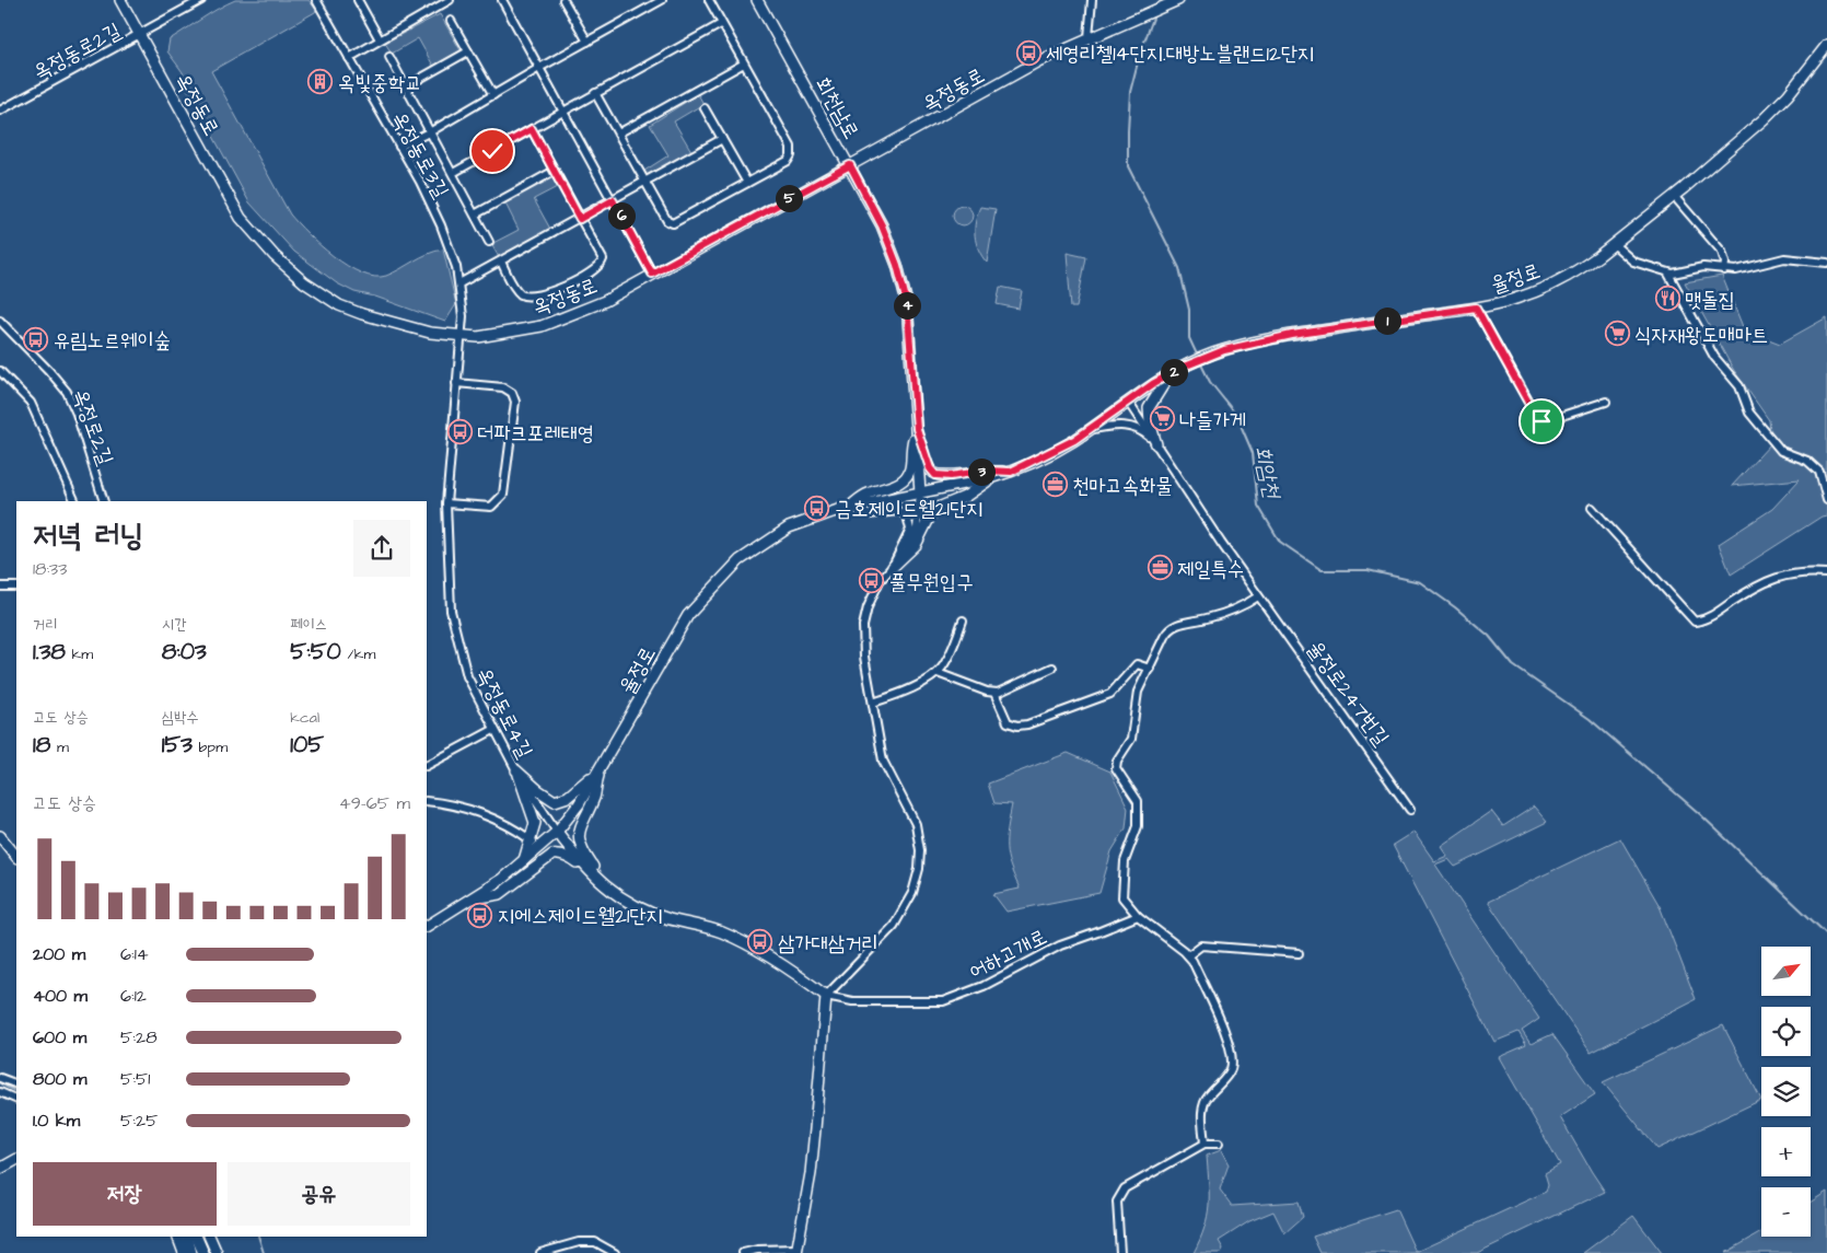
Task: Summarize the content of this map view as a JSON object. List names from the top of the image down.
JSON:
{
  "streets": {
    "main road": [
      "옥정동로",
      "회천남로",
      "율정로",
      "어하고개로"
    ],
    "street": [
      "옥정동로2길",
      "옥정동로3길",
      "옥정로2길",
      "율정로247번길",
      "옥정동로4길"
    ]
  },
  "crossings": [
    ["옥정동로2길", "옥정동로"],
    ["옥정동로", "회천남로"],
    ["옥정동로", "옥정동로3길"],
    ["옥정동로", "옥정동로4길"],
    ["회천남로", "율정로"],
    ["옥정동로3길", "옥정동로4길"],
    ["율정로", "율정로247번길"],
    ["율정로", "옥정동로4길"],
    ["율정로", "어하고개로"],
    ["옥정동로4길", "어하고개로"]
  ],
  "water": ["회암천"],
  "places": {
    "bus stop": [
      "세영리첼14단지.대방노블랜드12단지",
      "유림노르웨이숲",
      "더파크포레태영",
      "금호제이드웰21단지",
      "풀무원입구",
      "지에스제이드웰21단지",
      "삼가대삼거리"
    ],
    "building": ["옥빛중학교"],
    "restaurant": ["맷돌집"],
    "supermarket": ["식자재왕도매마트", "나들가게"],
    "office": ["천마고속화물", "제일특수"]
  },
  "north": "top right",
  "page": {
    "pins": [
      "5",
      "6",
      "4",
      "1",
      "2",
      "3"
    ],
    "heading": ["저녁 러닝", "18:33"],
    "stats": [
      ["거리", "1.38 km"],
      ["시간", "8:03"],
      ["페이스", "5:50 /km"],
      ["고도 상승", "18 m"],
      ["심박수", "153 bpm"],
      ["kcal", "105"]
    ],
    "chart": ["고도 상승", "49–65 m"],
    "list": [
      {
        "name": "200 m",
        "note": "6:14"
      },
      {
        "name": "400 m",
        "note": "6:12"
      },
      {
        "name": "600 m",
        "note": "5:28"
      },
      {
        "name": "800 m",
        "note": "5:51"
      },
      {
        "name": "1.0 km",
        "note": "5:25"
      }
    ],
    "map_buttons": ["+", "−"],
    "buttons": ["저장", "공유"]
  }
}
